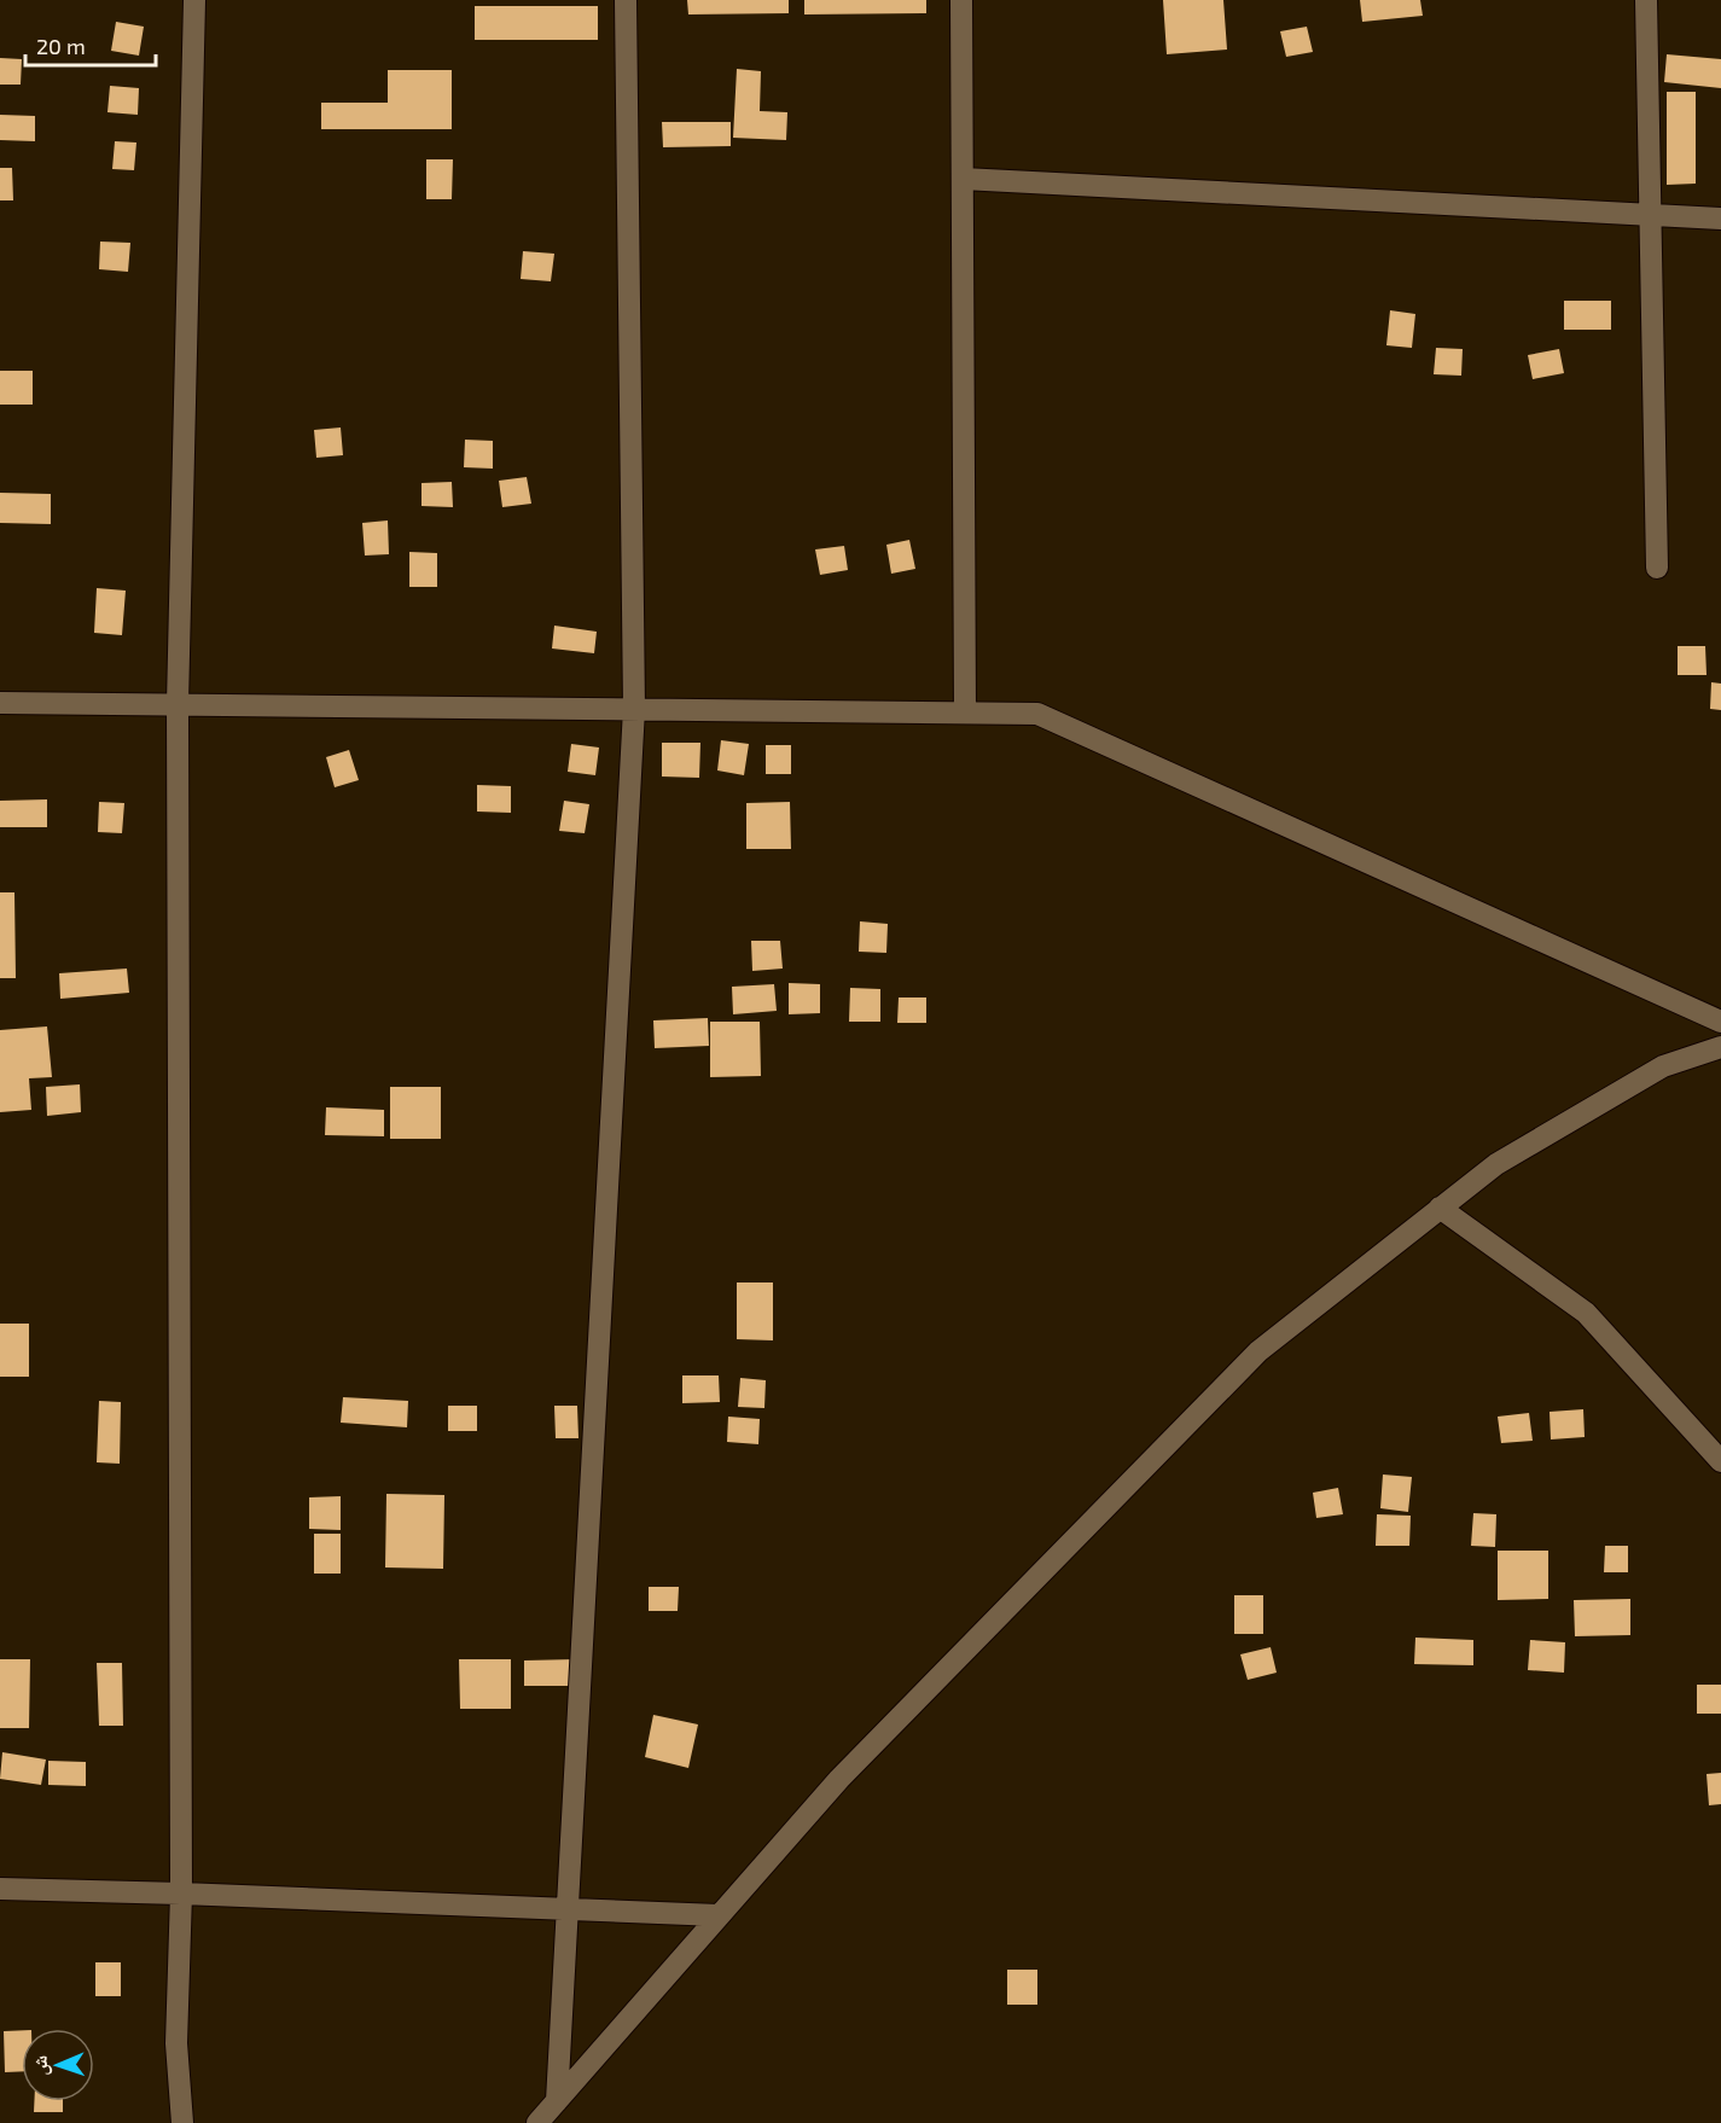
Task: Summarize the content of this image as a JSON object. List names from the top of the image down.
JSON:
{
  "scale_bar": "20 m",
  "north": "left"
}
